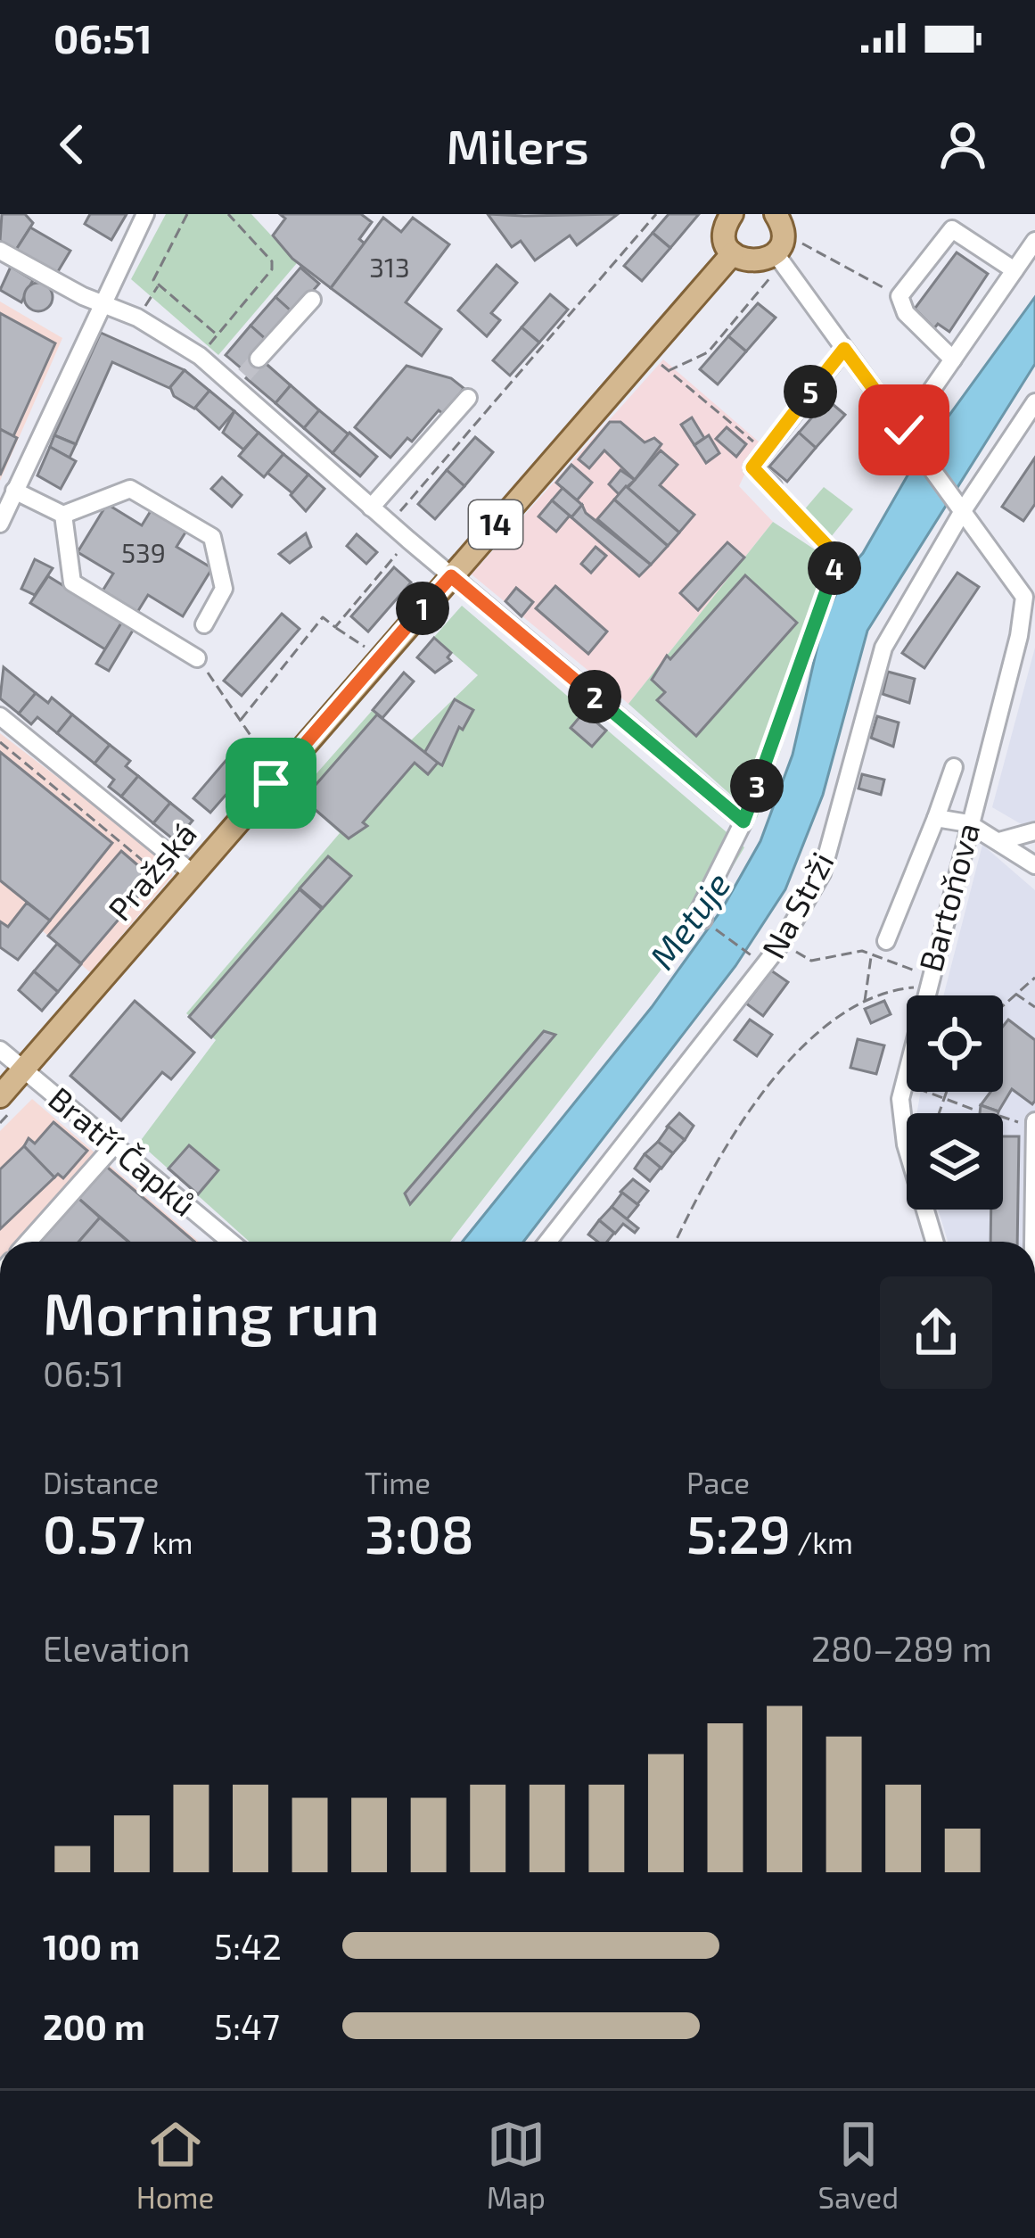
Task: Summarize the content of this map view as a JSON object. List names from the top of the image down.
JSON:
{
  "streets": {
    "main road": ["14", "Pražská"],
    "street": ["Bartoňova", "Na Strži", "Bratří Čapků"]
  },
  "crossings": [
    ["Pražská", "Bratří Čapků"]
  ],
  "water": ["Metuje"],
  "house_numbers": ["313", "539"],
  "page": {
    "status": "06:51",
    "header": "Milers",
    "pins": [
      "5",
      "4",
      "1",
      "2",
      "3"
    ],
    "heading": ["Morning run", "06:51"],
    "stats": [
      ["Distance", "0.57 km"],
      ["Time", "3:08"],
      ["Pace", "5:29 /km"]
    ],
    "chart": ["Elevation", "280–289 m"],
    "list": [
      {
        "name": "100 m",
        "note": "5:42"
      },
      {
        "name": "200 m",
        "note": "5:47"
      }
    ],
    "tabs": ["Home", "Map", "Saved"]
  }
}
